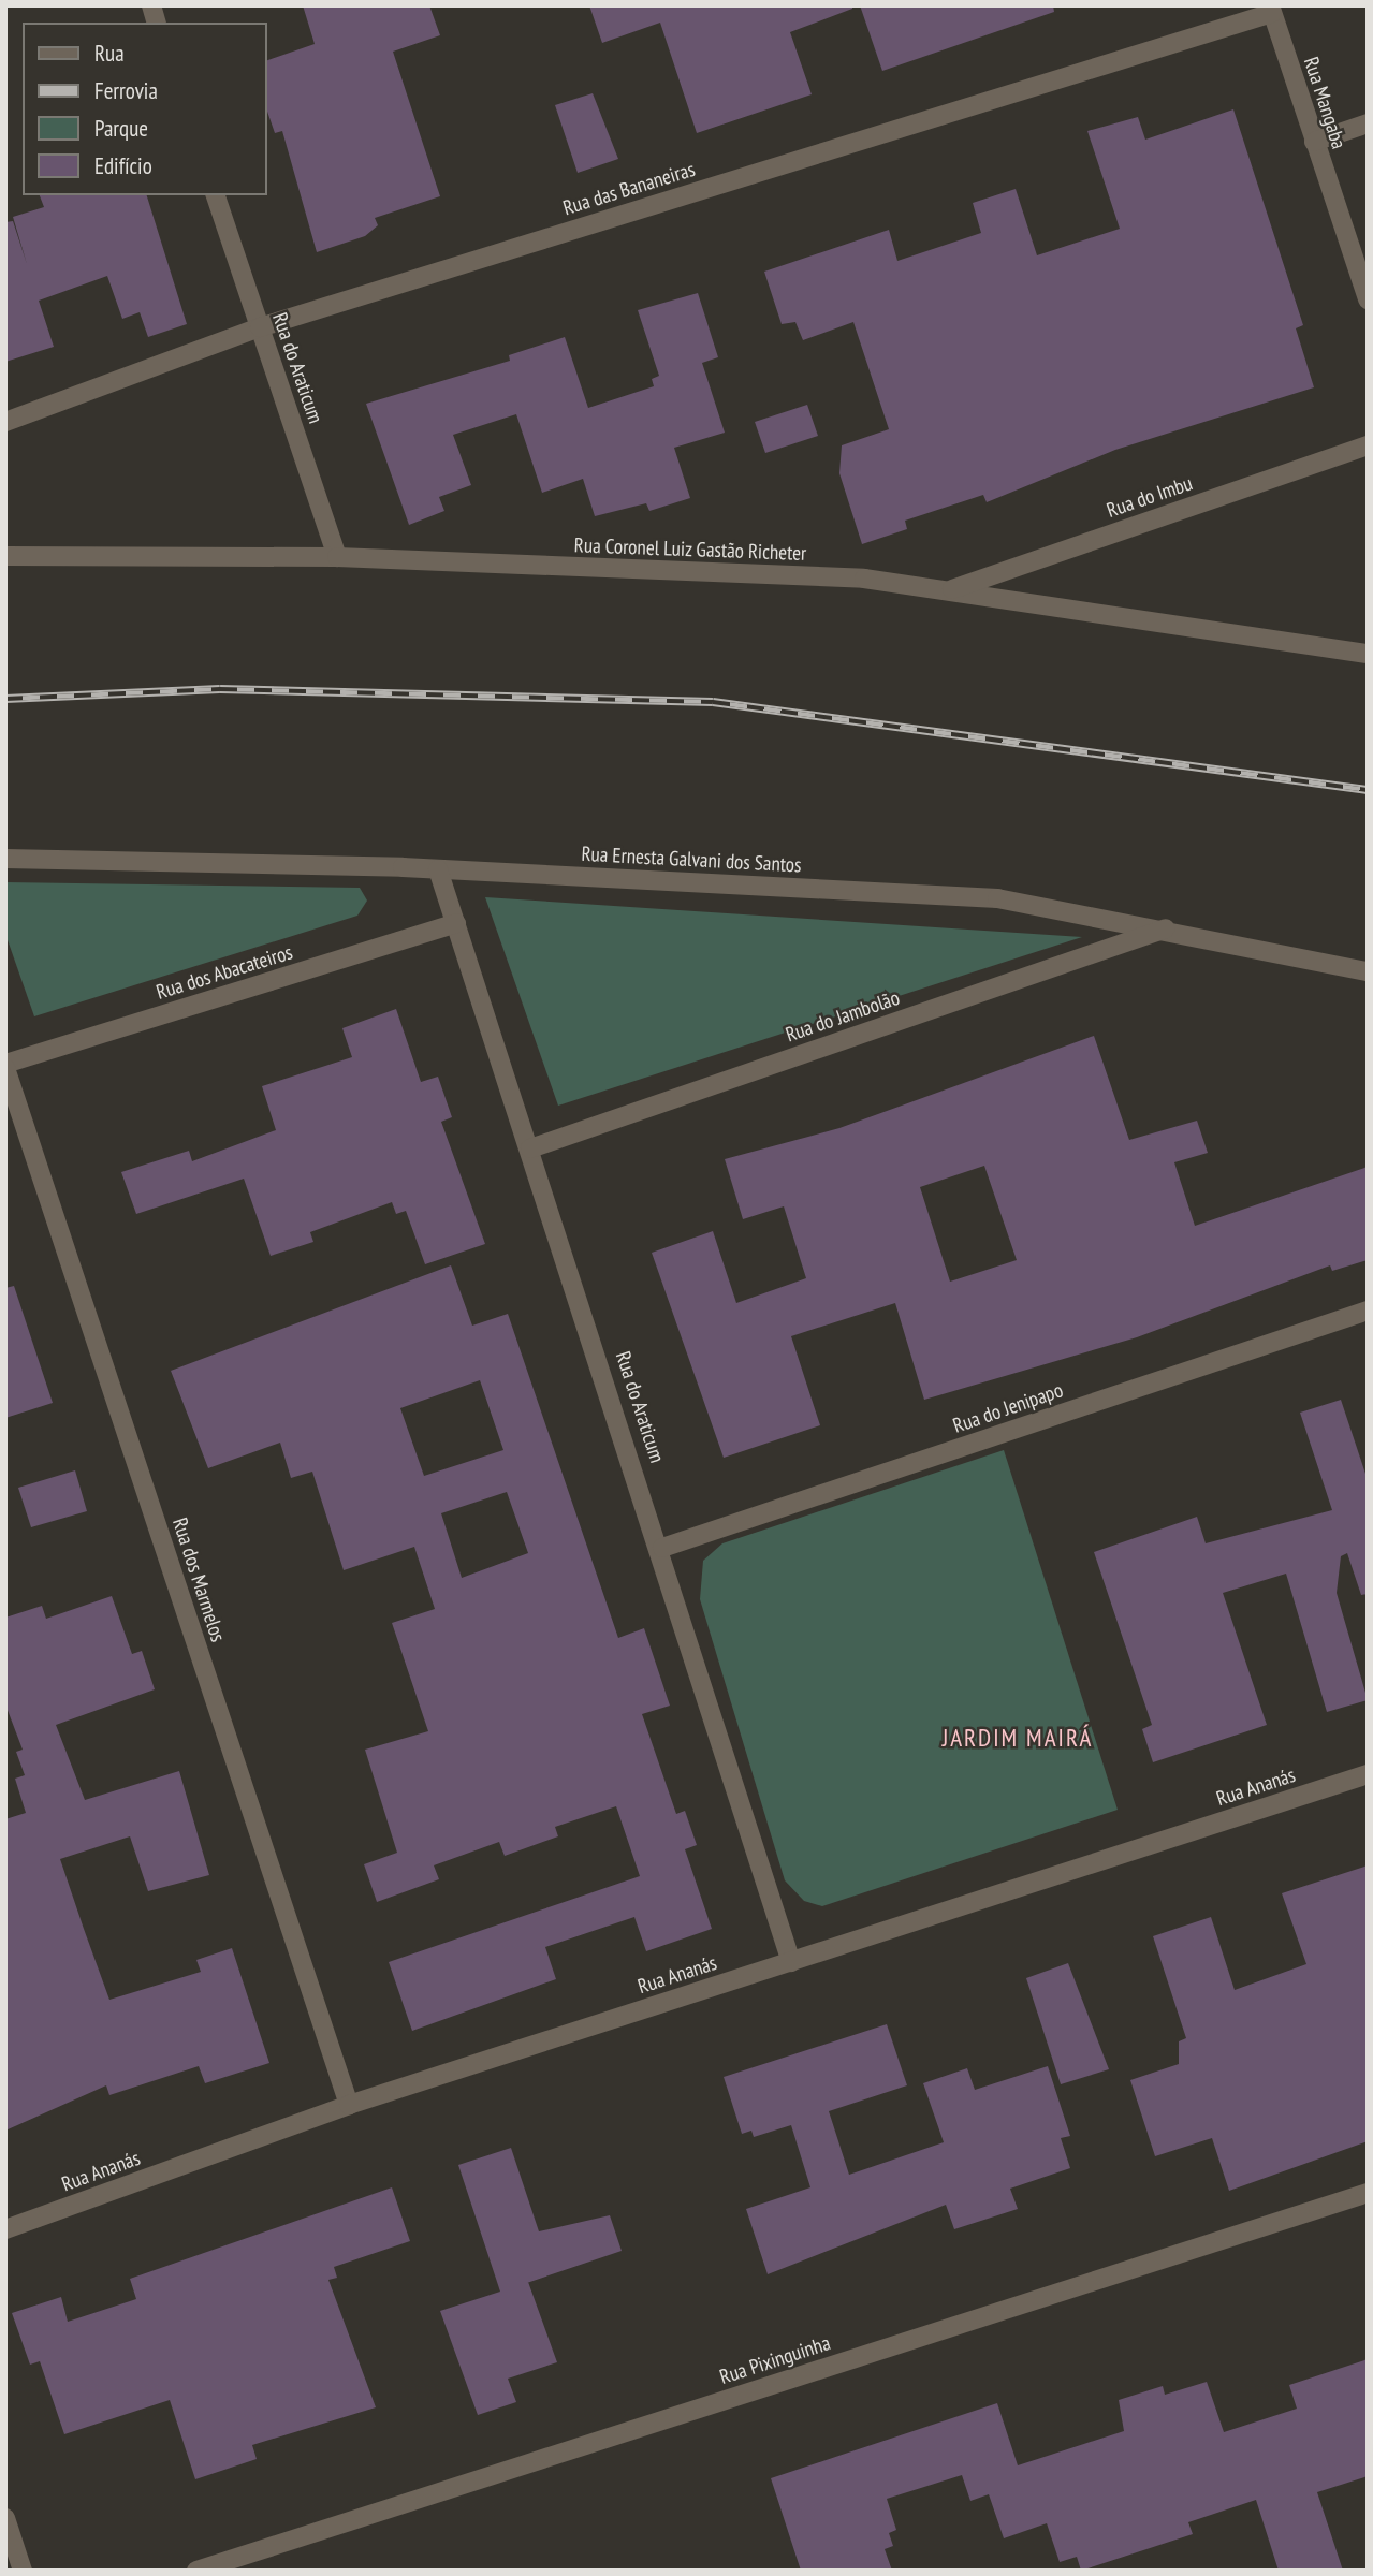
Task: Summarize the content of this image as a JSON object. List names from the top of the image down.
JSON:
{
  "streets": {
    "street": [
      "Rua Mangaba",
      "Rua das Bananeiras",
      "Rua do Araticum",
      "Rua do Imbu",
      "Rua Coronel Luiz Gastão Richeter",
      "Rua Ernesta Galvani dos Santos",
      "Rua dos Abacateiros",
      "Rua do Jambolão",
      "Rua do Jenipapo",
      "Rua dos Marmelos",
      "Rua Ananás",
      "Rua Pixinguinha"
    ]
  },
  "crossings": [
    ["Rua Mangaba", "Rua das Bananeiras"],
    ["Rua das Bananeiras", "Rua do Araticum"],
    ["Rua do Araticum", "Rua Coronel Luiz Gastão Richeter"],
    ["Rua do Araticum", "Rua Ernesta Galvani dos Santos"],
    ["Rua do Araticum", "Rua dos Abacateiros"],
    ["Rua do Araticum", "Rua do Jambolão"],
    ["Rua do Araticum", "Rua do Jenipapo"],
    ["Rua do Araticum", "Rua Ananás"],
    ["Rua do Imbu", "Rua Coronel Luiz Gastão Richeter"],
    ["Rua Ernesta Galvani dos Santos", "Rua do Jambolão"],
    ["Rua dos Abacateiros", "Rua dos Marmelos"],
    ["Rua dos Marmelos", "Rua Ananás"]
  ],
  "districts": ["JARDIM MAIRÁ"],
  "legend": [
    "Rua",
    "Ferrovia",
    "Parque",
    "Edifício"
  ]
}
